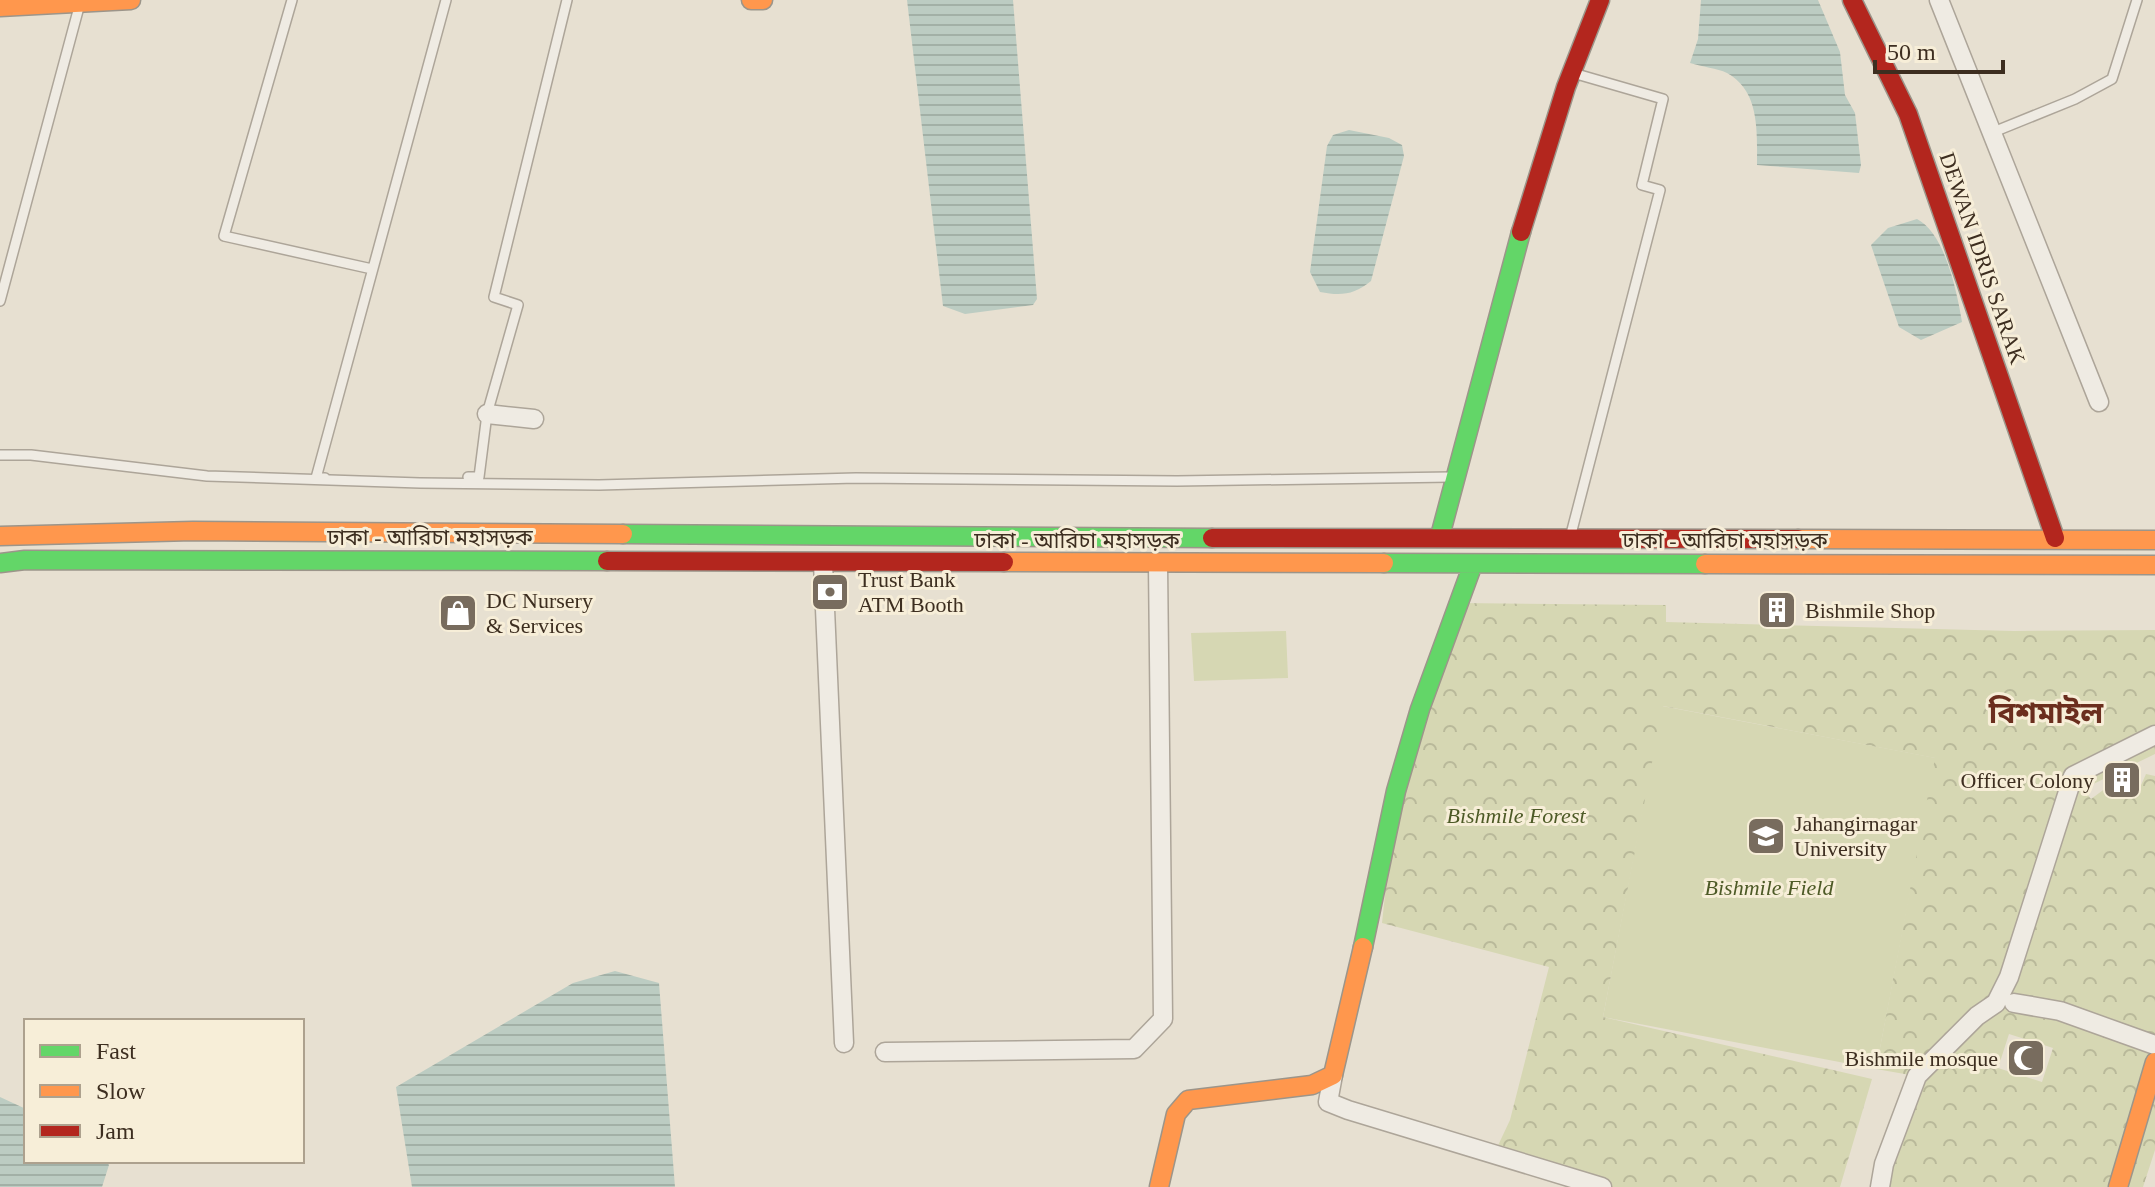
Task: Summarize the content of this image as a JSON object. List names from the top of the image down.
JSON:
{
  "streets": {
    "main road": ["DEWAN IDRIS SARAK", "ঢাকা - আরিচা মহাসড়ক"]
  },
  "crossings": [
    ["DEWAN IDRIS SARAK", "ঢাকা - আরিচা মহাসড়ক"]
  ],
  "districts": ["বিশমাইল"],
  "parks": ["Bishmile Forest", "Bishmile Field"],
  "places": {
    "bank": ["Trust Bank ATM Booth"],
    "building": ["Bishmile Shop", "Officer Colony"],
    "shop": ["DC Nursery & Services"],
    "school or university": ["Jahangirnagar University"],
    "mosque": ["Bishmile mosque"]
  },
  "legend": ["Fast", "Slow", "Jam"],
  "scale_bar": "50 m"
}
